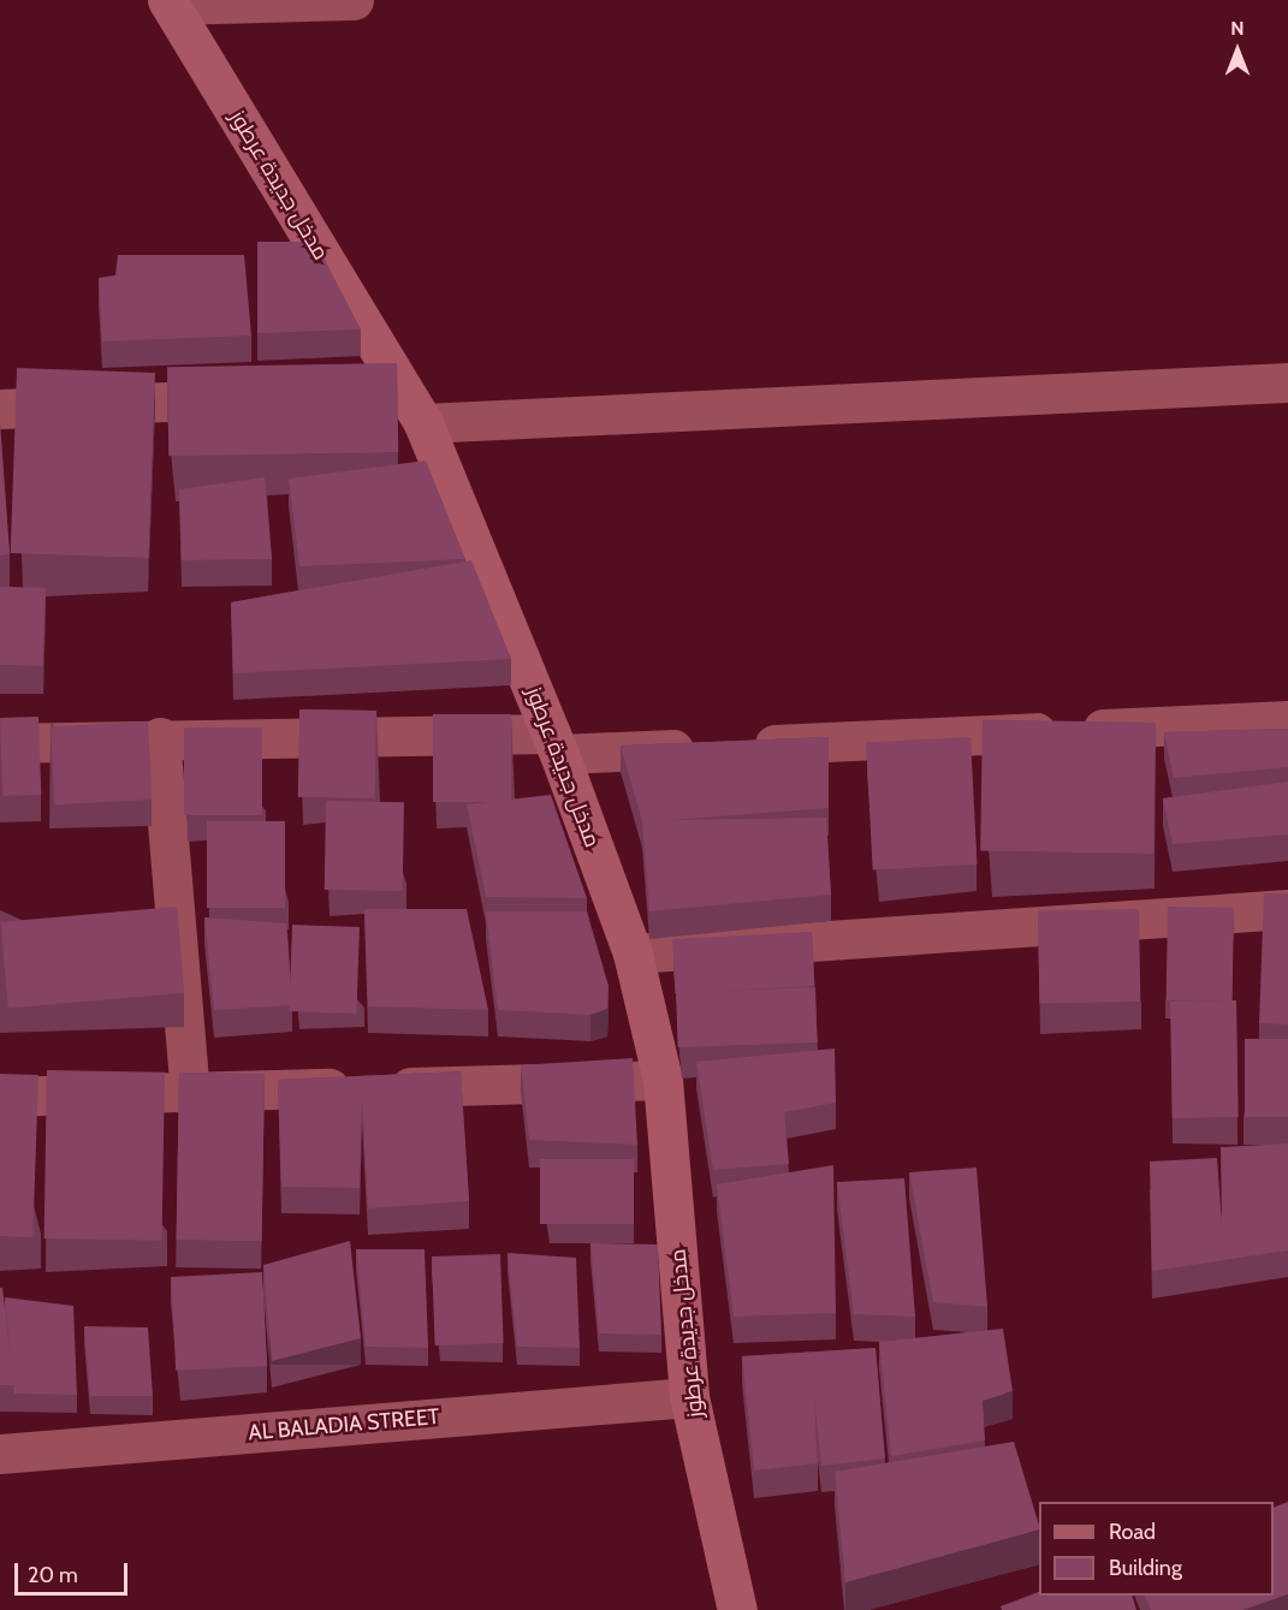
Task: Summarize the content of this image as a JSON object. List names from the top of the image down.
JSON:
{
  "streets": {
    "street": ["مدخل جديدة عرطوز", "AL BALADIA STREET"]
  },
  "crossings": [
    ["مدخل جديدة عرطوز", "AL BALADIA STREET"]
  ],
  "legend": ["Road", "Building"],
  "scale_bar": "20 m",
  "north": "top"
}
